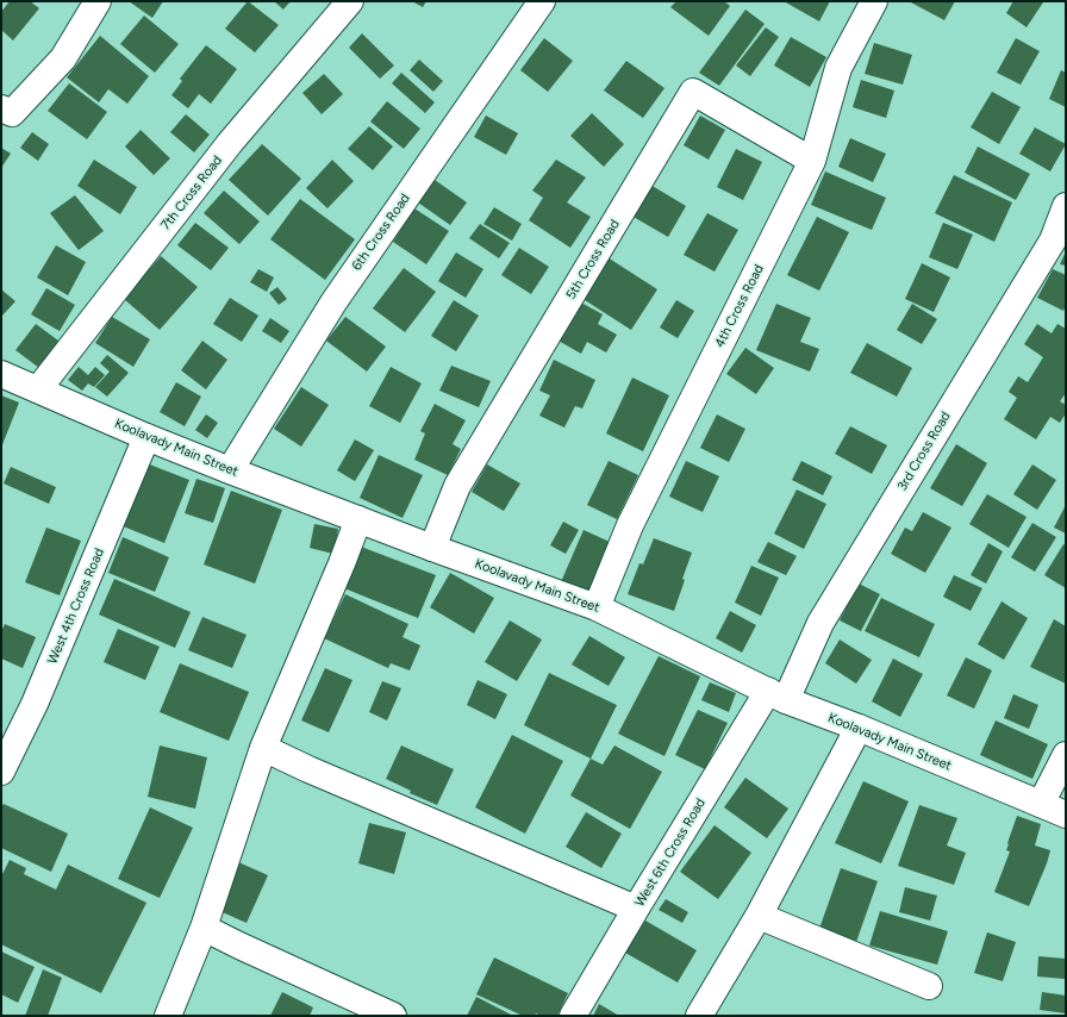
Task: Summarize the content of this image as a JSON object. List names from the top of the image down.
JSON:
{
  "streets": {
    "street": [
      "7th Cross Road",
      "6th Cross Road",
      "5th Cross Road",
      "4th Cross Road",
      "Koolavady Main Street",
      "3rd Cross Road",
      "West 4th Cross Road",
      "West 6th Cross Road"
    ]
  },
  "crossings": [
    ["7th Cross Road", "Koolavady Main Street"],
    ["6th Cross Road", "Koolavady Main Street"],
    ["5th Cross Road", "4th Cross Road"],
    ["5th Cross Road", "Koolavady Main Street"],
    ["4th Cross Road", "Koolavady Main Street"],
    ["Koolavady Main Street", "3rd Cross Road"],
    ["Koolavady Main Street", "West 4th Cross Road"],
    ["Koolavady Main Street", "West 6th Cross Road"],
    ["3rd Cross Road", "West 6th Cross Road"]
  ]
}
